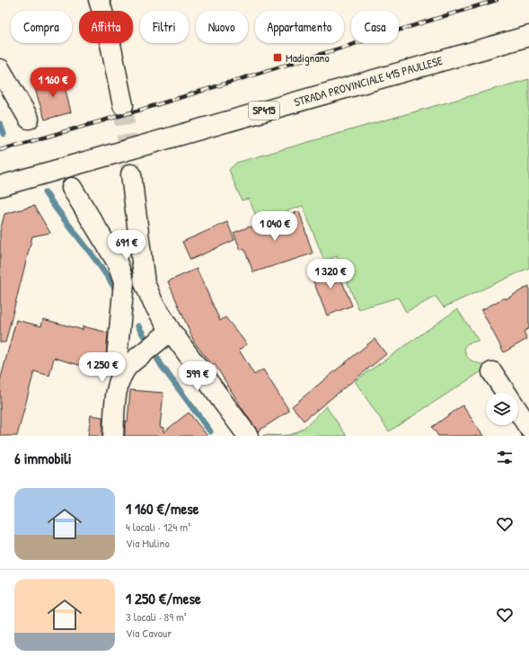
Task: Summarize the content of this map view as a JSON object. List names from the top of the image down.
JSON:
{
  "streets": {
    "street": ["STRADA PROVINCIALE 415 PAULLESE", "SP415"]
  },
  "places": {
    "transit": ["Madignano"]
  },
  "page": {
    "chip": [
      "Compra",
      "Affitta",
      "Filtri",
      "Nuovo",
      "Appartamento",
      "Casa"
    ],
    "price": [
      "1 160 €",
      "1 040 €",
      "691 €",
      "1 320 €",
      "1 250 €",
      "599 €"
    ],
    "heading": "6 immobili",
    "list": [
      {
        "name": "1 160 €/mese",
        "note": "4 locali · 124 m² · Via Mulino"
      },
      {
        "name": "1 250 €/mese",
        "note": "3 locali · 89 m² · Via Cavour"
      }
    ]
  }
}
